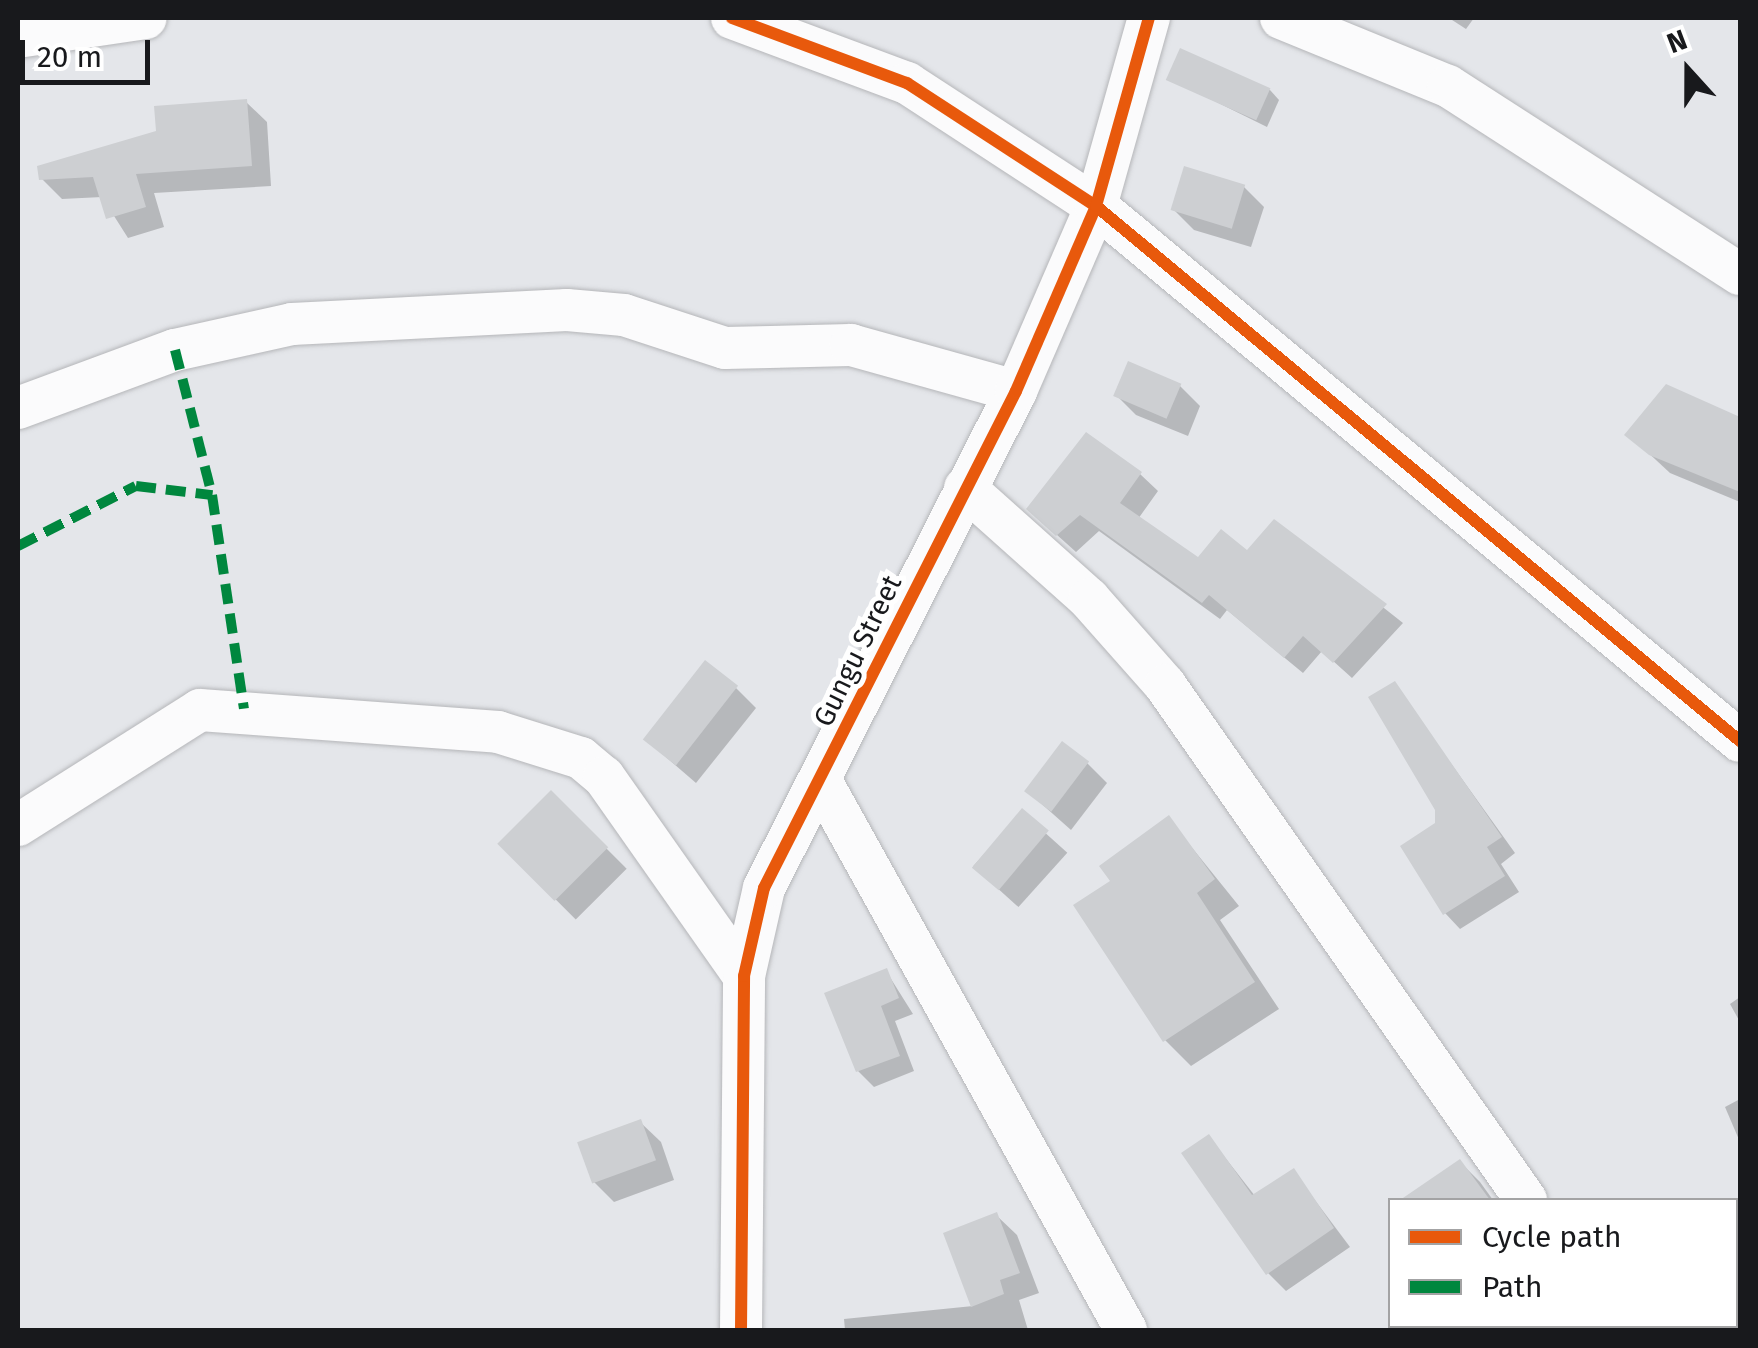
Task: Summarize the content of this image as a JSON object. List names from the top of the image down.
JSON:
{
  "streets": {
    "street": ["Gungu Street"]
  },
  "legend": ["Cycle path", "Path"],
  "scale_bar": "20 m",
  "north": "top"
}
